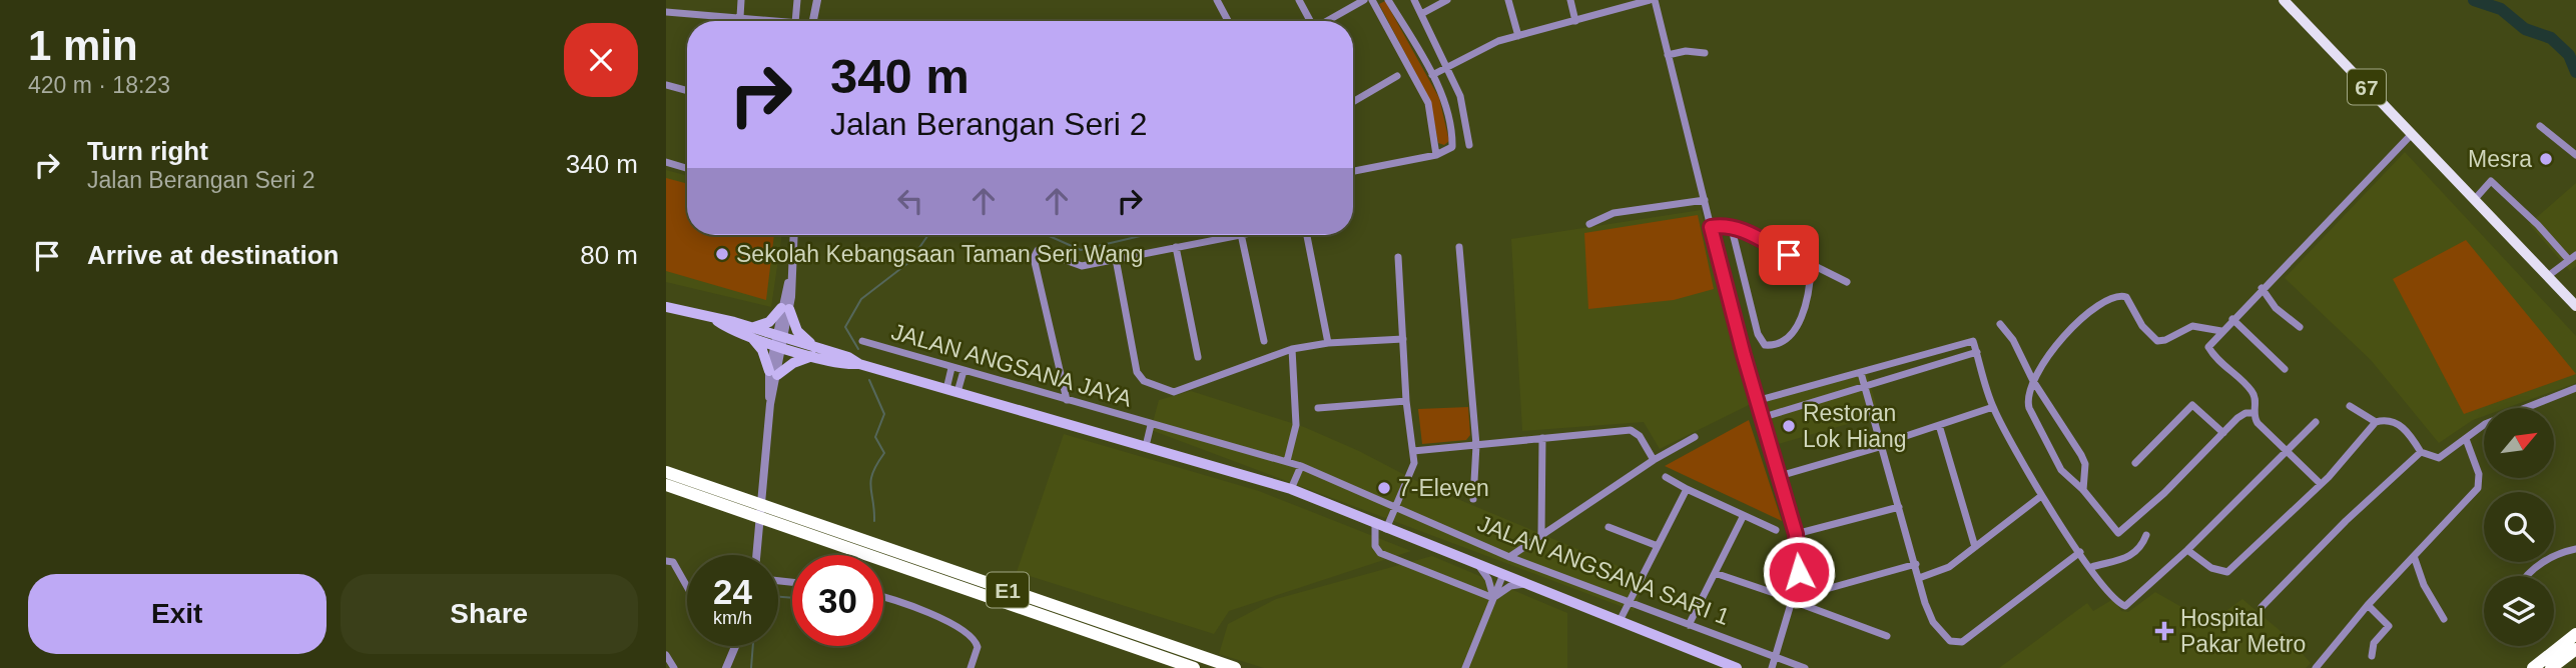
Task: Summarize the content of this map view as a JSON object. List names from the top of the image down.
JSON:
{
  "streets": {
    "highway": ["E1"],
    "main road": ["67"],
    "street": ["JALAN ANGSANA JAYA", "JALAN ANGSANA SARI 1"]
  },
  "crossings": [
    ["JALAN ANGSANA JAYA", "JALAN ANGSANA SARI 1"]
  ],
  "places": {
    "other": [
      "Mesra",
      "Sekolah Kebangsaan Taman Seri Wang",
      "Restoran Lok Hiang",
      "7-Eleven"
    ],
    "health": ["Hospital Pakar Metro"]
  },
  "north": "top right",
  "page": {
    "heading": ["1 min", "420 m · 18:23"],
    "turn": ["340 m", "Jalan Berangan Seri 2"],
    "list": [
      {
        "name": "Turn right",
        "note": "Jalan Berangan Seri 2",
        "value": "340 m"
      },
      {
        "name": "Arrive at destination",
        "value": "80 m"
      }
    ],
    "speed": "24 km/h",
    "limit": "30",
    "buttons": ["Exit", "Share"]
  }
}
